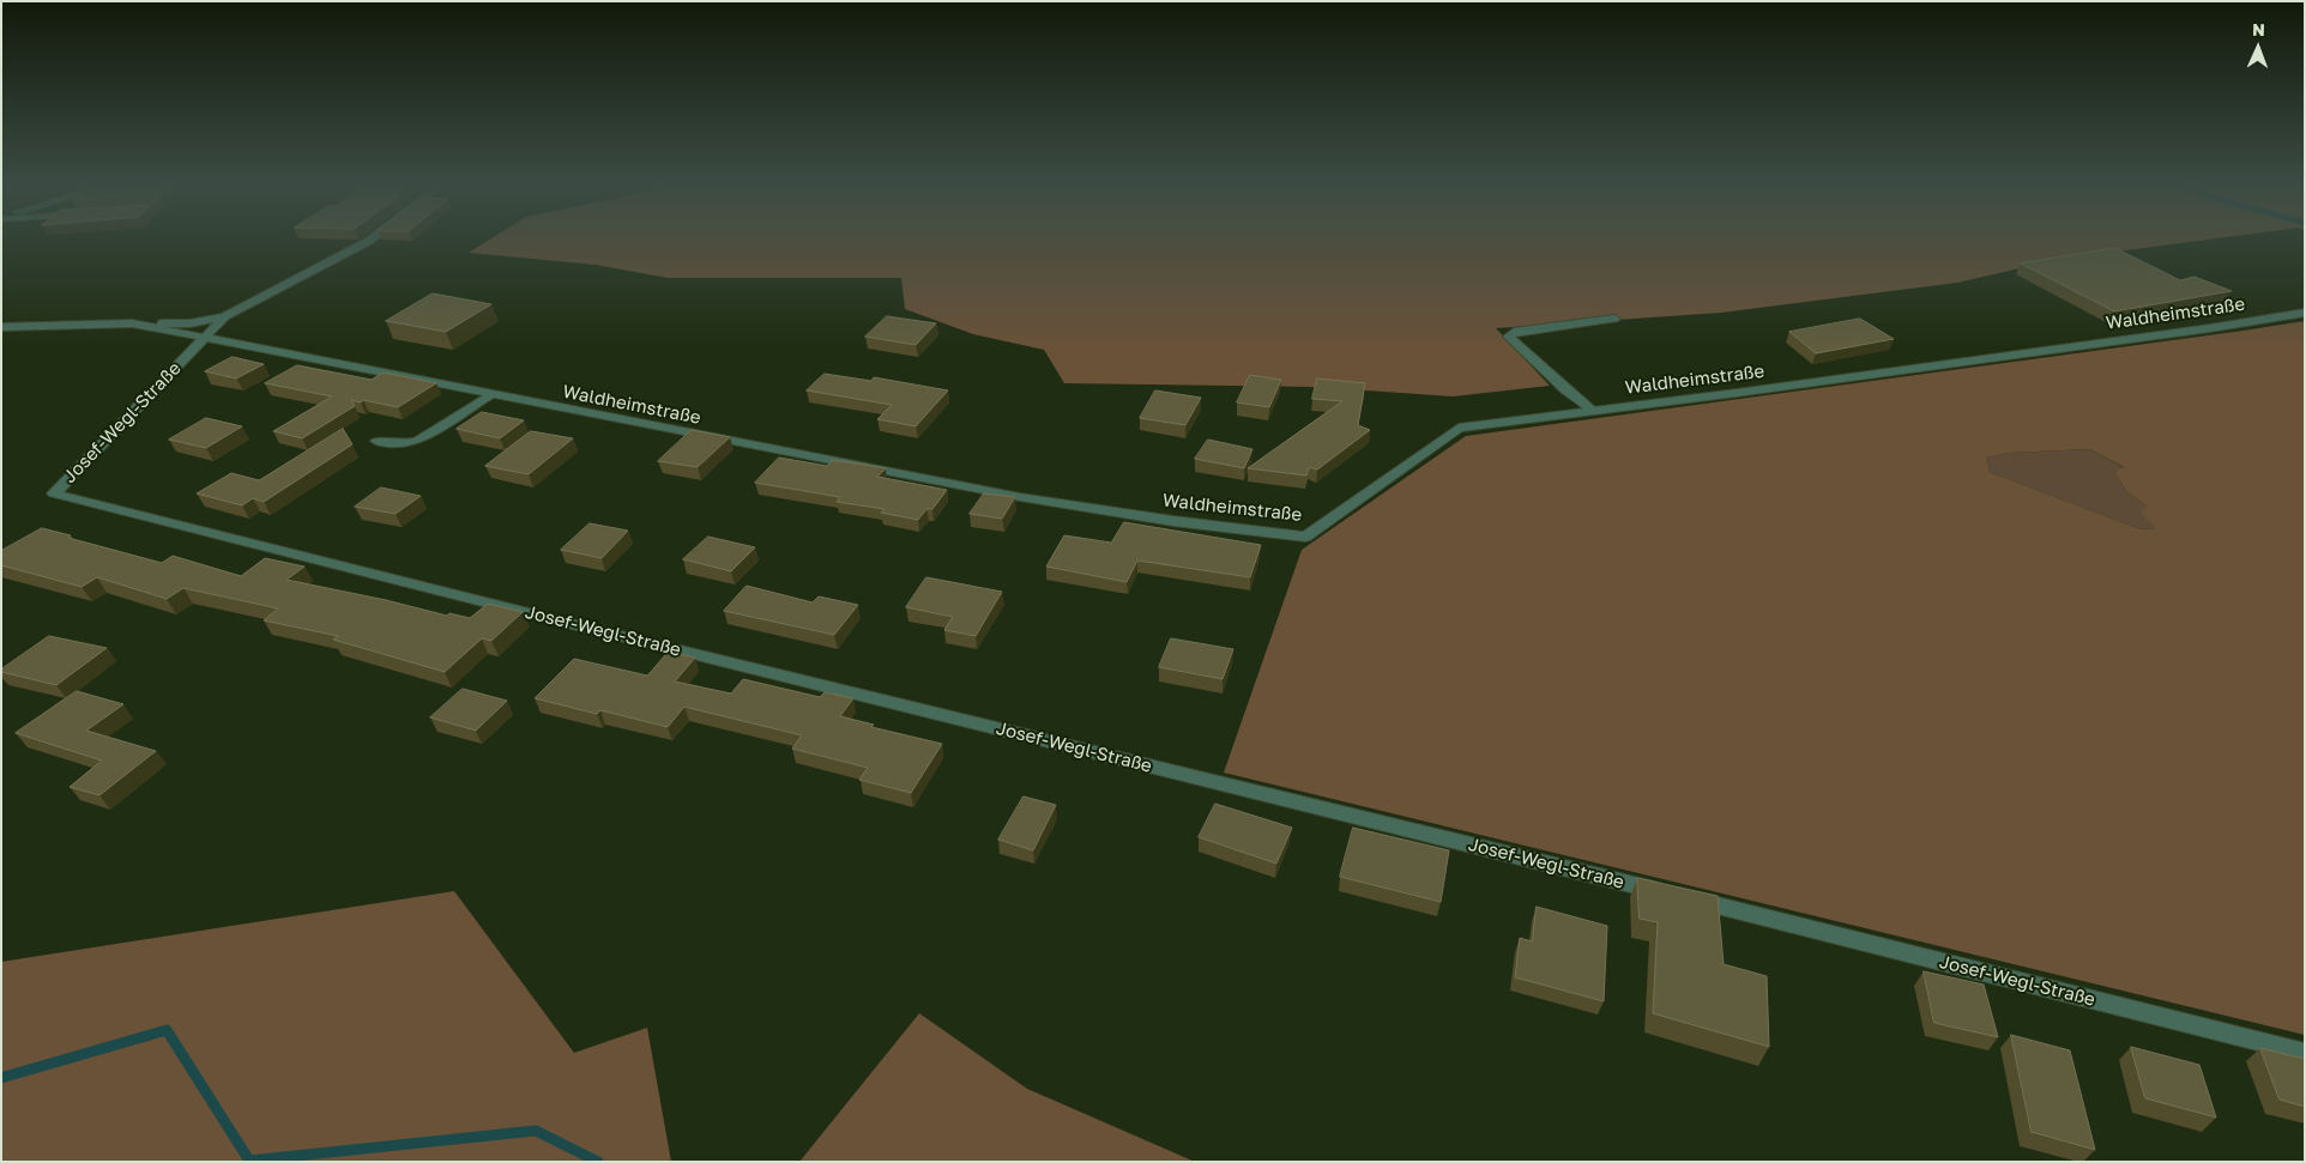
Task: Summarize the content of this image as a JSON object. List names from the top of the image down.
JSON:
{
  "streets": {
    "street": ["Waldheimstraße", "Josef-Wegl-Straße"]
  },
  "crossings": [
    ["Waldheimstraße", "Josef-Wegl-Straße"]
  ],
  "north": "top"
}
